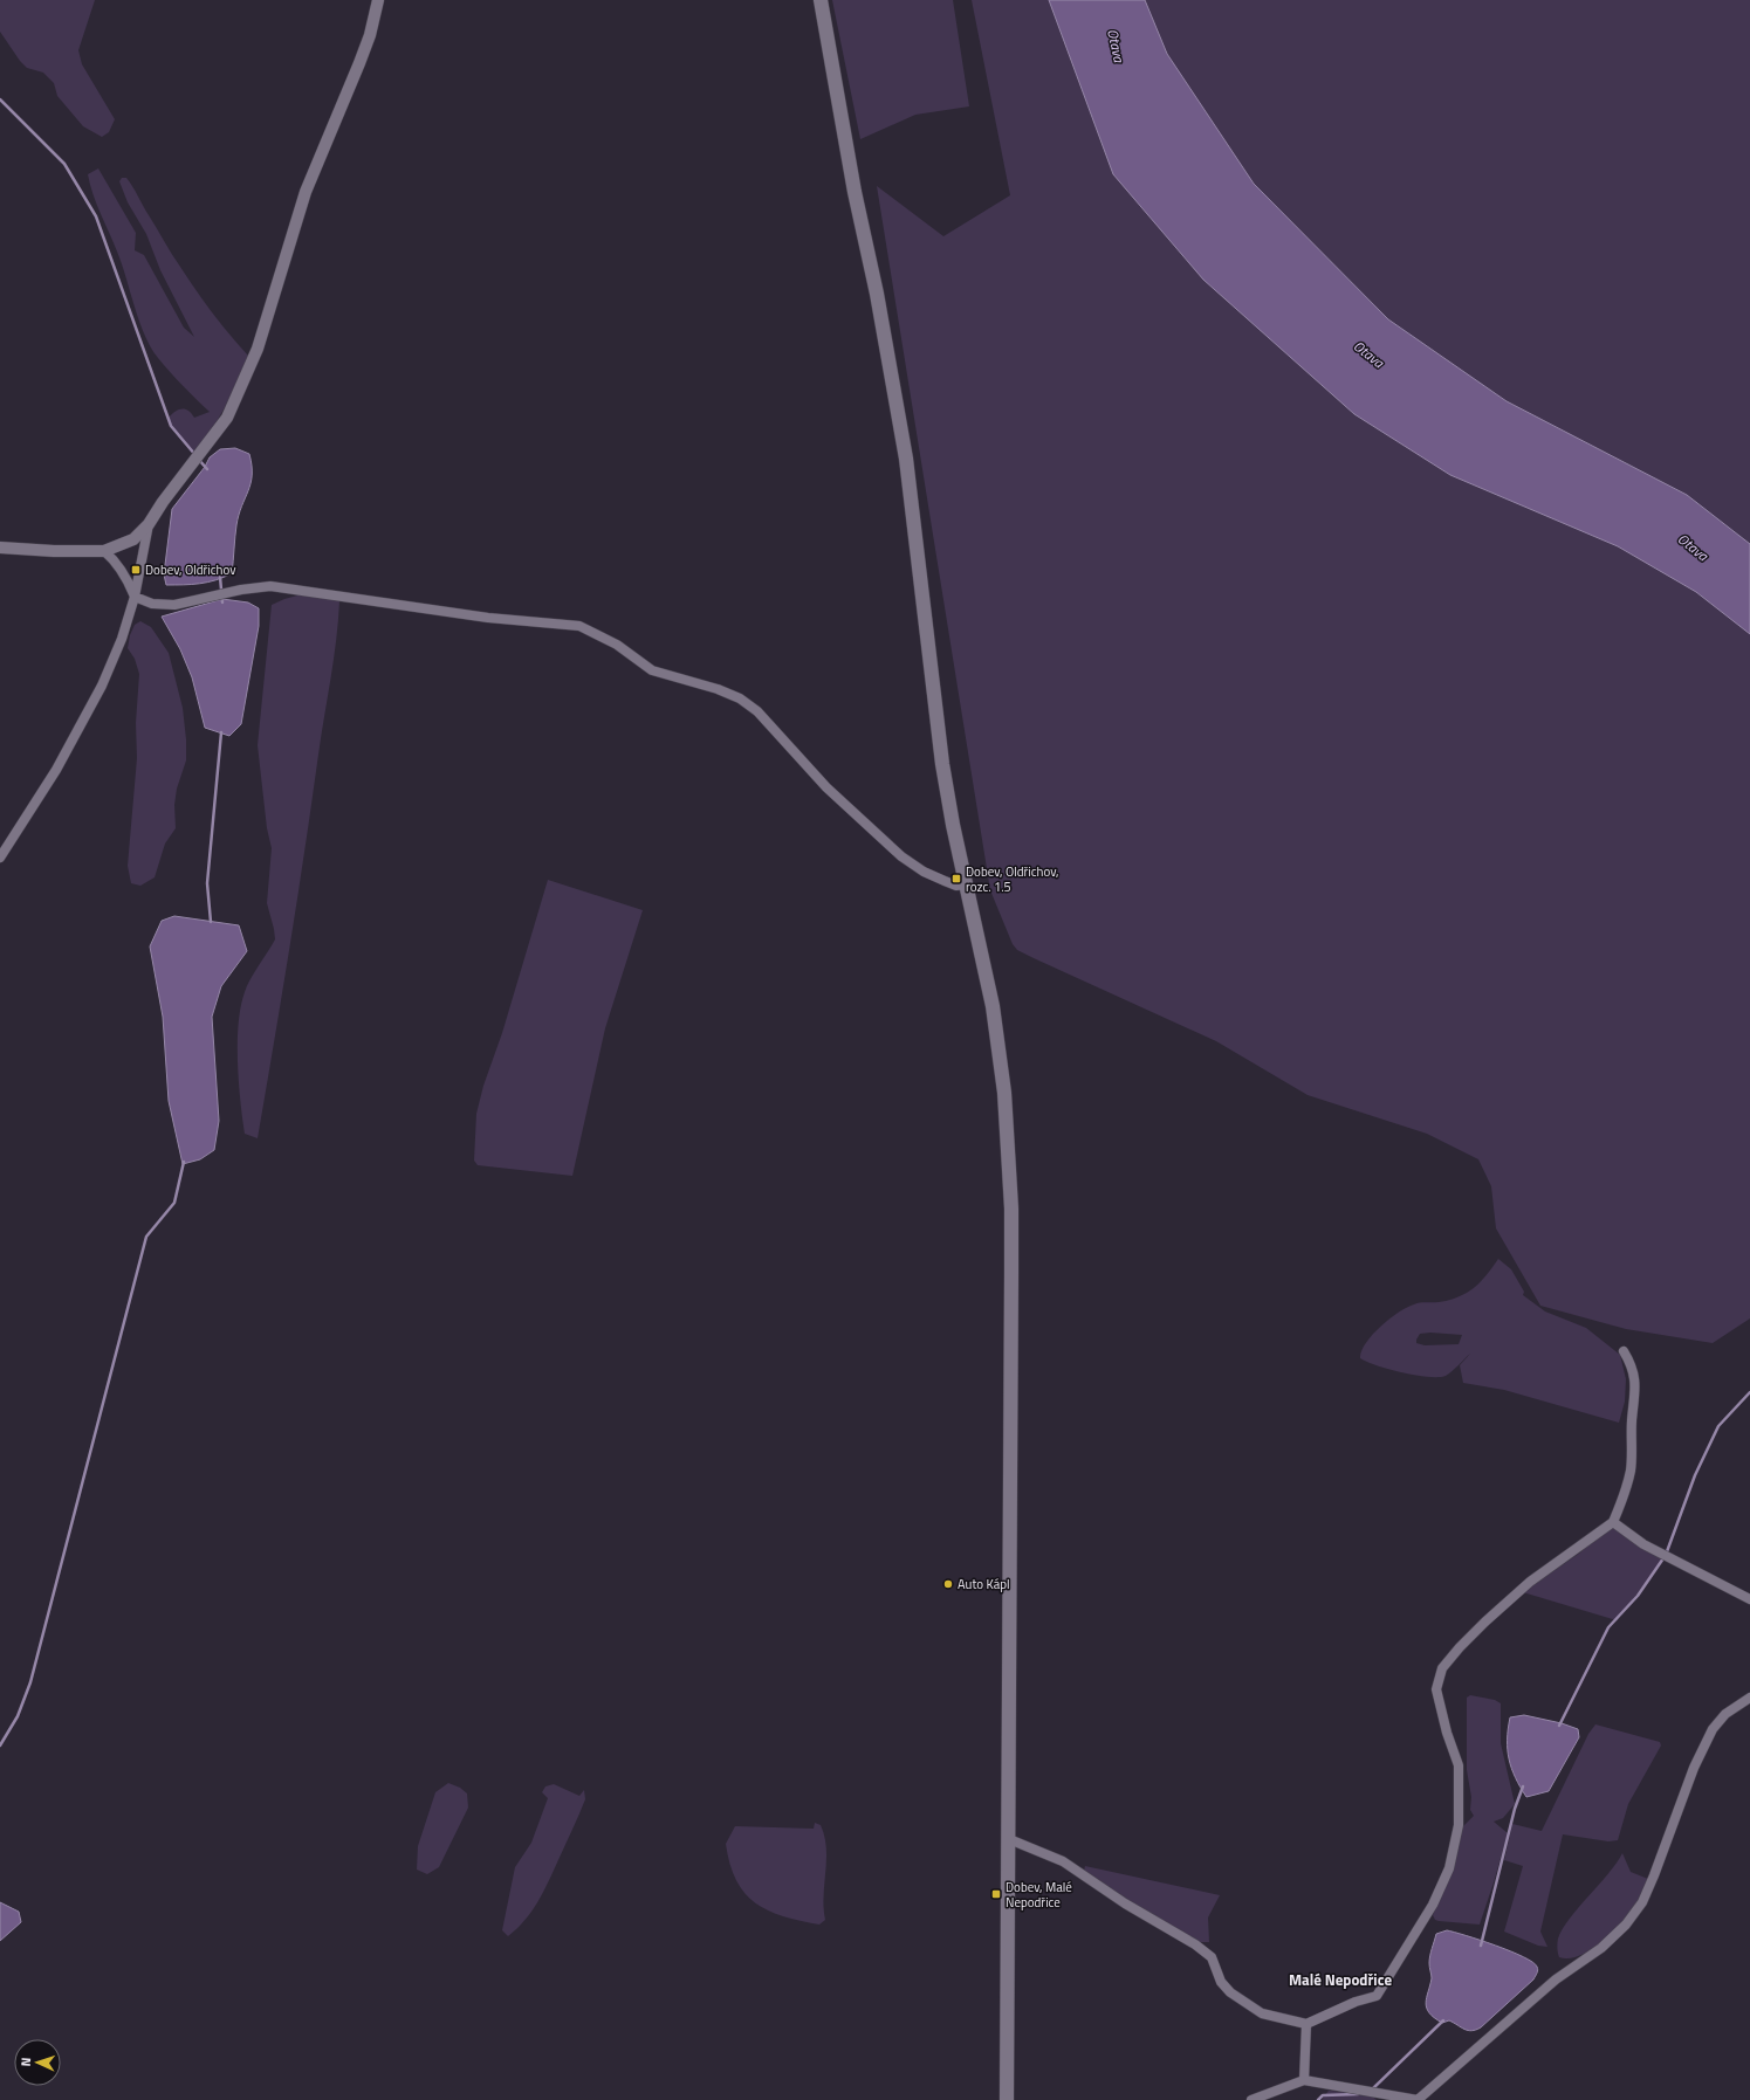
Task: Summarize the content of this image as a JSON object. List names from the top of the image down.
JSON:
{
  "districts": ["Malé Nepodřice"],
  "water": ["Otava"],
  "places": {
    "transit": ["Dobev, Oldřichov", "Dobev, Oldřichov, rozc. 1.5", "Dobev, Malé Nepodřice"],
    "other": ["Auto Kápl"]
  },
  "north": "left"
}
